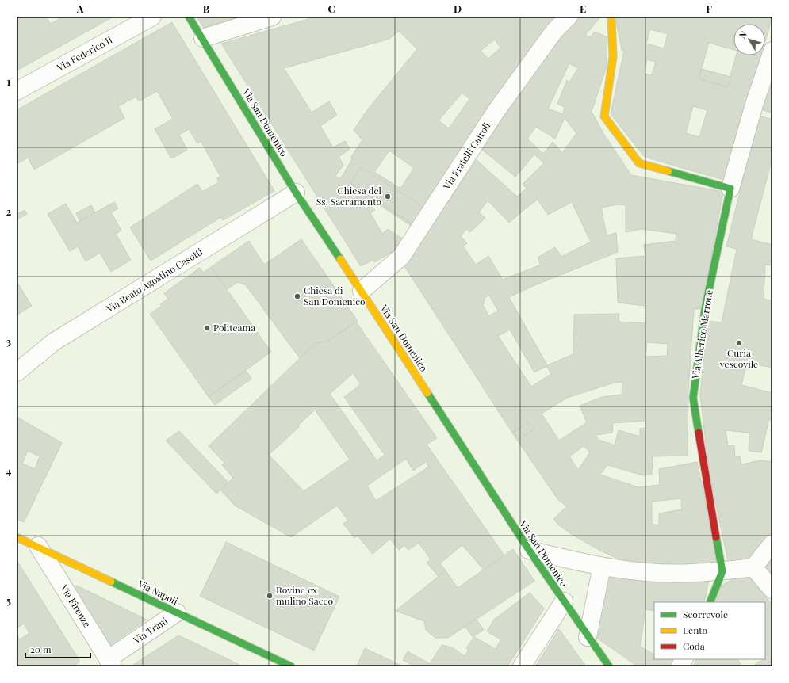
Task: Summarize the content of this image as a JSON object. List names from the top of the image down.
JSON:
{
  "streets": {
    "street": [
      "Via Federico II",
      "Via San Domenico",
      "Via Fratelli Cairoli",
      "Via Beato Agostino Casotti",
      "Via Alberico Marrone",
      "Via Napoli",
      "Via Firenze",
      "Via Trani"
    ]
  },
  "crossings": [
    ["Via San Domenico", "Via Fratelli Cairoli"],
    ["Via San Domenico", "Via Beato Agostino Casotti"],
    ["Via Napoli", "Via Firenze"],
    ["Via Napoli", "Via Trani"],
    ["Via Firenze", "Via Trani"]
  ],
  "places": [
    "Chiesa del Ss. Sacramento",
    "Chiesa di San Domenico",
    "Politeama",
    "Curia vescovile",
    "Rovine ex mulino Sacco"
  ],
  "legend": ["Scorrevole", "Lento", "Coda"],
  "scale_bar": "20 m",
  "north": "top left",
  "grid": {
    "columns": [
      "A",
      "B",
      "C",
      "D",
      "E",
      "F"
    ],
    "rows": [
      "1",
      "2",
      "3",
      "4",
      "5"
    ]
  }
}
